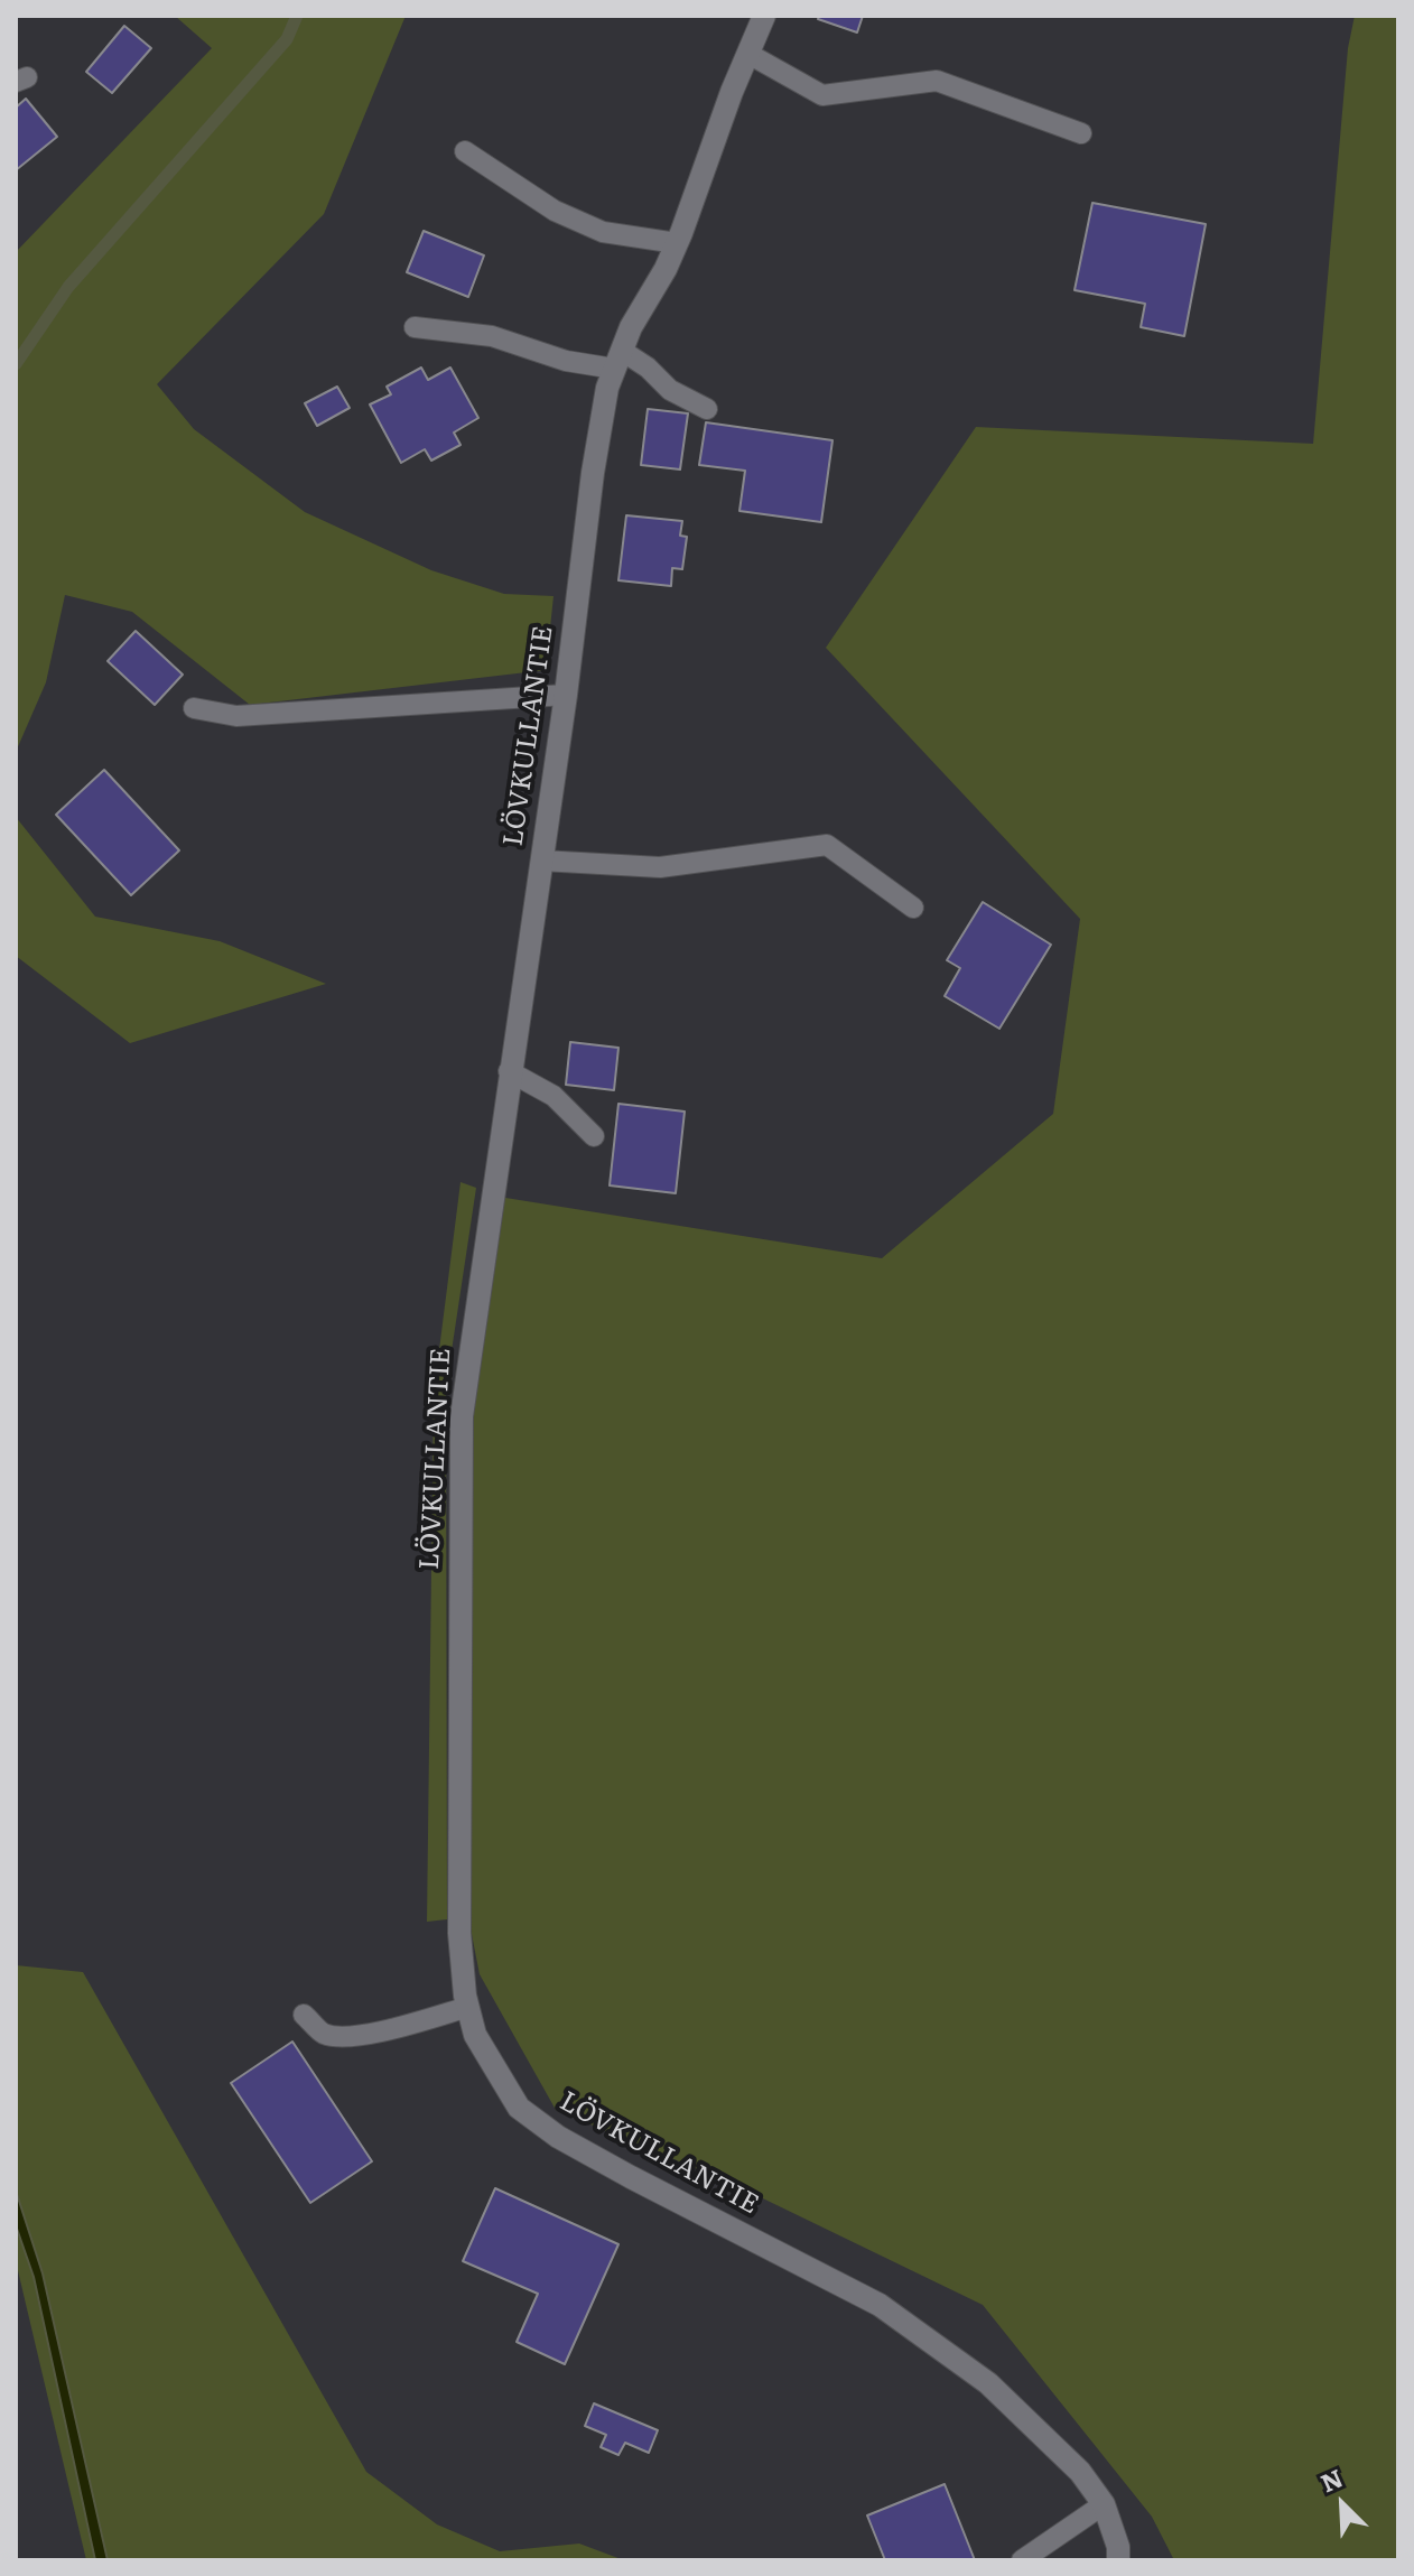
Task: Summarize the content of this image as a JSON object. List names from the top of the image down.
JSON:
{
  "streets": {
    "street": ["LÖVKULLANTIE"]
  },
  "north": "top left"
}
